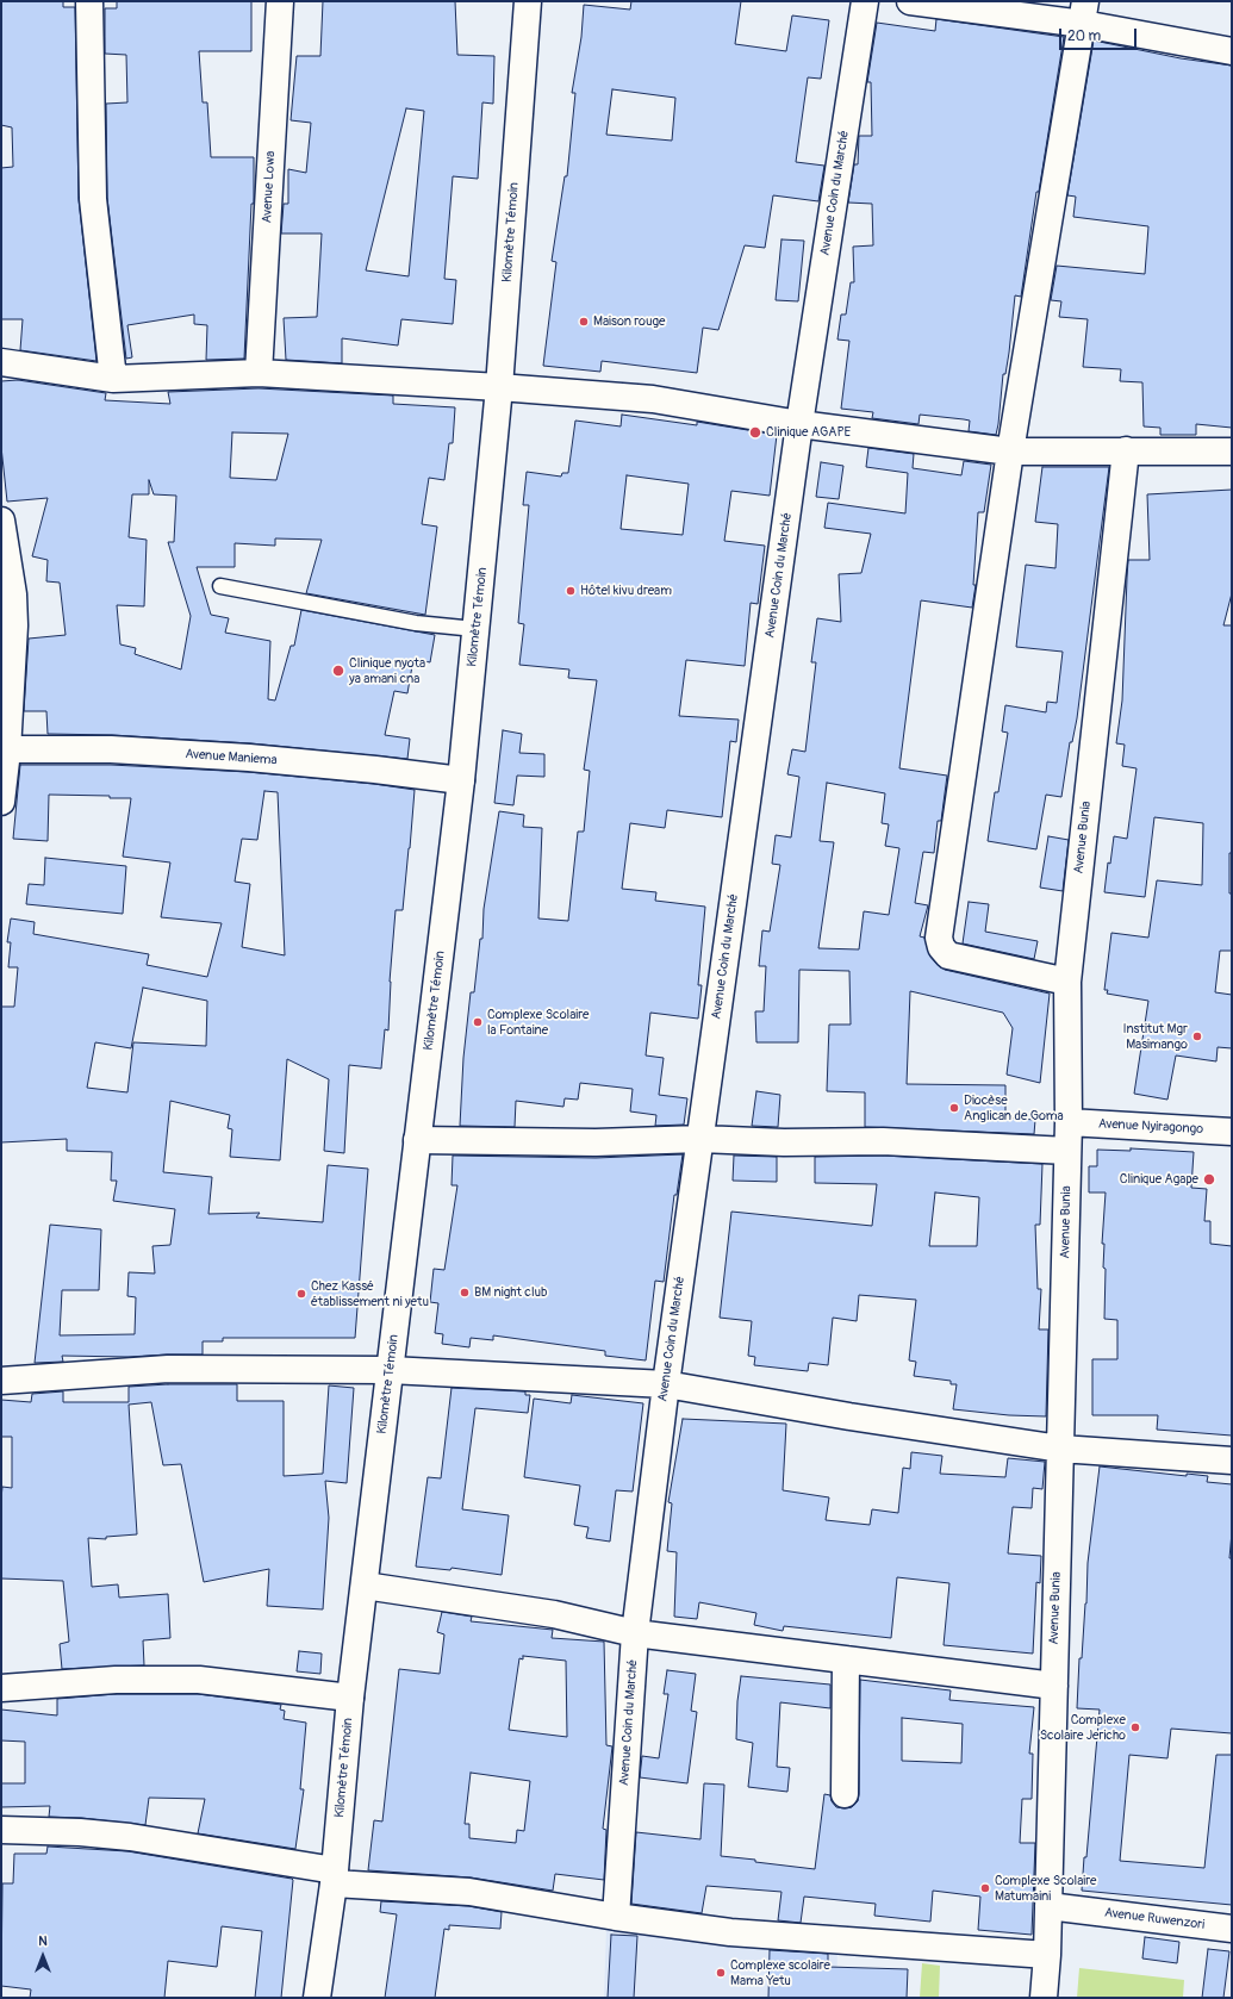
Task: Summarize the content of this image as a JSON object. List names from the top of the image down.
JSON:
{
  "streets": {
    "street": [
      "Avenue Lowa",
      "Avenue Coin du Marché",
      "Kilomètre Témoin",
      "Avenue Maniema",
      "Avenue Bunia",
      "Avenue Nyiragongo",
      "Avenue Ruwenzori"
    ]
  },
  "crossings": [
    ["Kilomètre Témoin", "Avenue Maniema"],
    ["Avenue Bunia", "Avenue Nyiragongo"],
    ["Avenue Bunia", "Avenue Ruwenzori"]
  ],
  "places": [
    "Maison rouge",
    "Clinique AGAPE",
    "Hôtel kivu dream",
    "Clinique nyota ya amani cna",
    "Complexe Scolaire la Fontaine",
    "Institut Mgr Masimango",
    "Diocèse Anglican de Goma",
    "Clinique Agape",
    "BM night club",
    "Chez Kassé établissement ni yetu",
    "Complexe Scolaire Jericho",
    "Complexe Scolaire Matumaini",
    "Complexe scolaire Mama Yetu"
  ],
  "scale_bar": "20 m",
  "north": "top"
}
